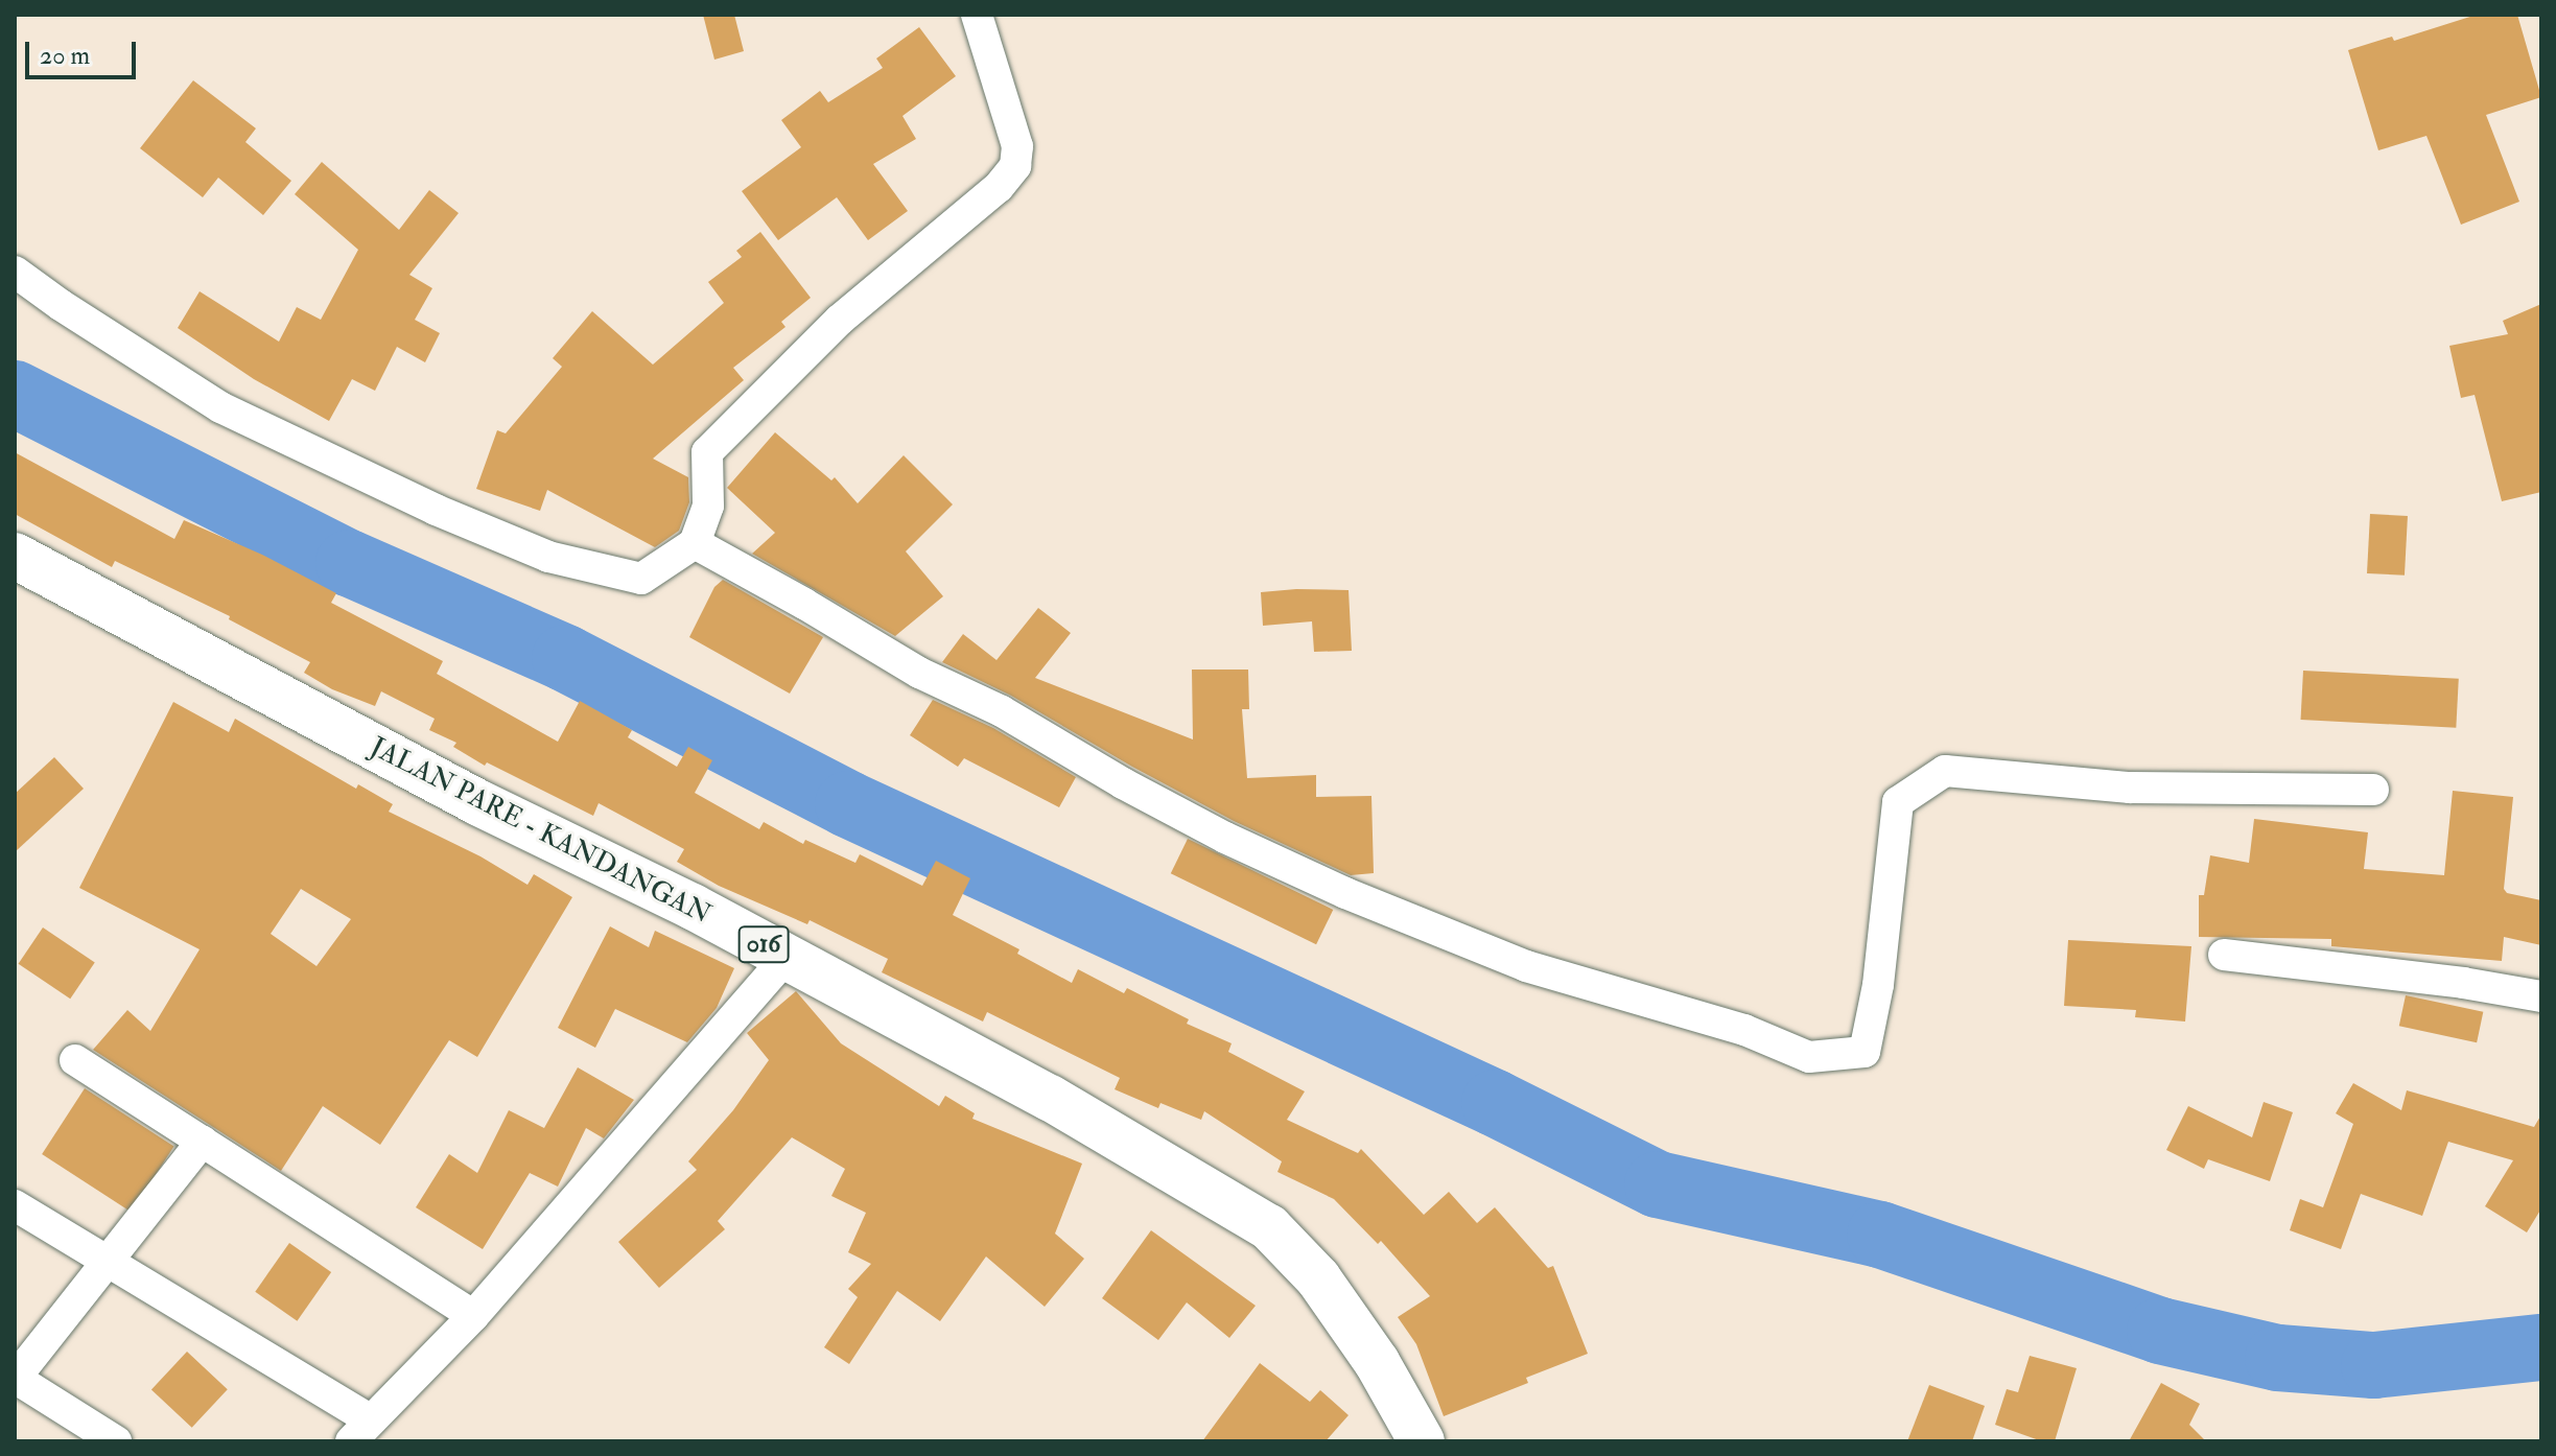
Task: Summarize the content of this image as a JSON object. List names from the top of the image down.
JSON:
{
  "streets": {
    "main road": ["JALAN PARE - KANDANGAN", "016"]
  },
  "scale_bar": "20 m"
}
